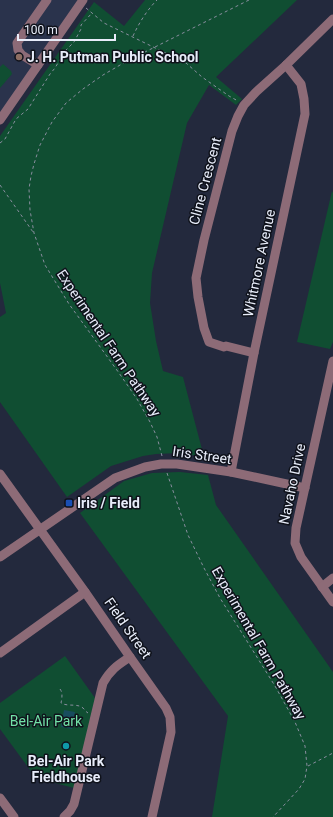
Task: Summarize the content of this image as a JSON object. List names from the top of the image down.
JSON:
{
  "streets": {
    "street": [
      "Cline Crescent",
      "Whitmore Avenue",
      "Iris Street",
      "Navaho Drive",
      "Field Street"
    ],
    "path": ["Experimental Farm Pathway"]
  },
  "crossings": [
    ["Cline Crescent", "Whitmore Avenue"],
    ["Whitmore Avenue", "Iris Street"],
    ["Iris Street", "Navaho Drive"],
    ["Iris Street", "Field Street"]
  ],
  "parks": ["Bel-Air Park"],
  "places": {
    "other": ["J. H. Putman Public School", "Bel-Air Park Fieldhouse"],
    "transit": ["Iris / Field"]
  },
  "scale_bar": "100 m"
}
